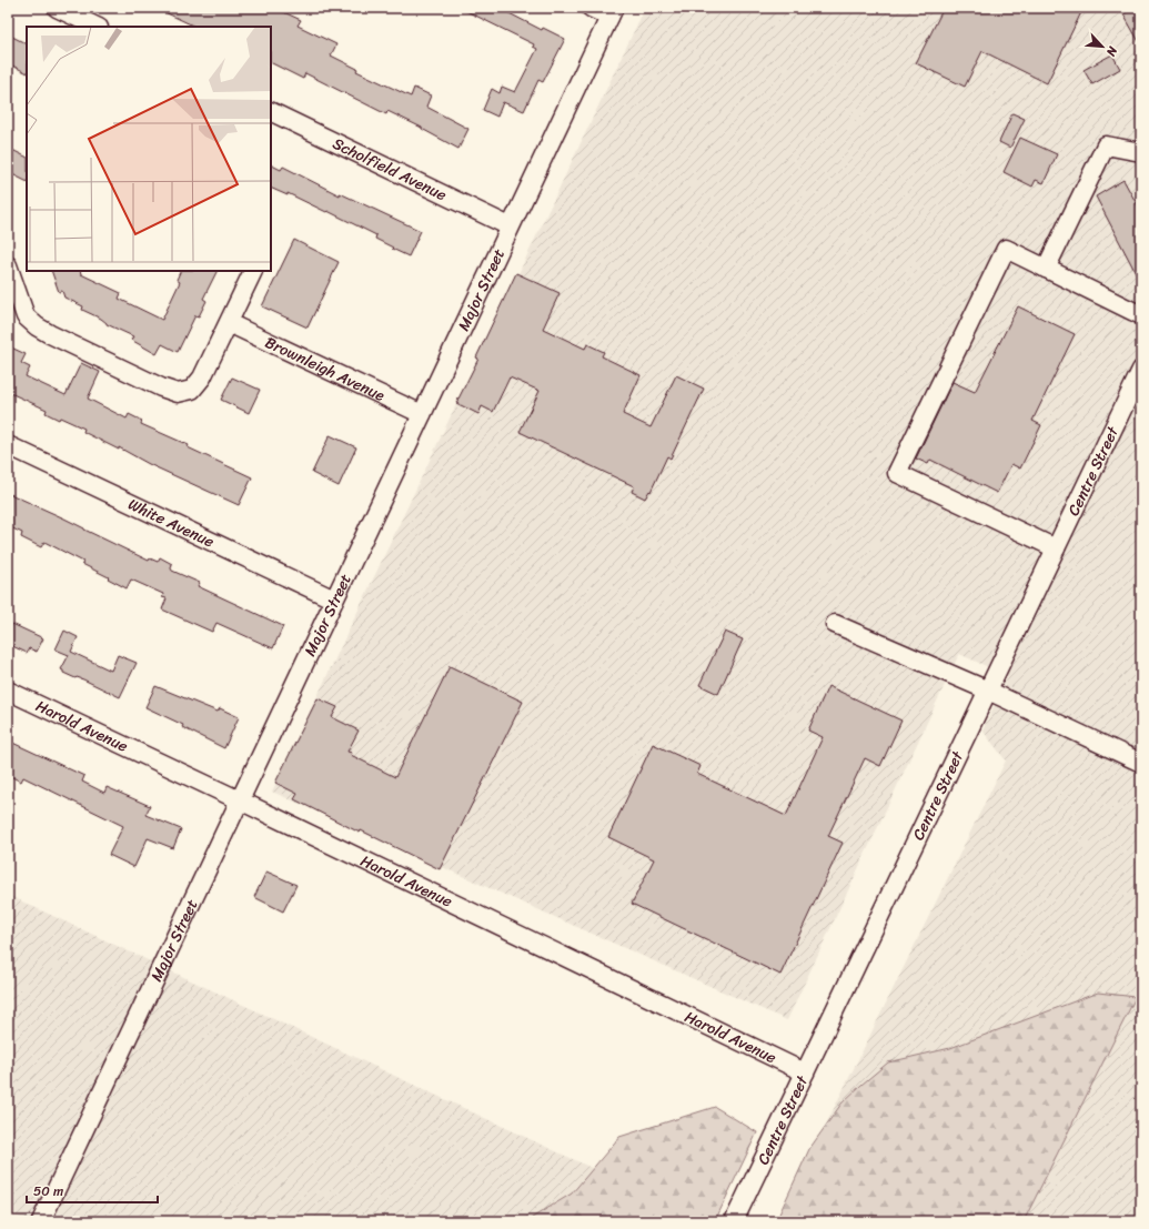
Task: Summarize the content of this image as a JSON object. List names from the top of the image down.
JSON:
{
  "streets": {
    "street": [
      "Scholfield Avenue",
      "Major Street",
      "Brownleigh Avenue",
      "Centre Street",
      "White Avenue",
      "Harold Avenue"
    ]
  },
  "crossings": [
    ["Scholfield Avenue", "Major Street"],
    ["Major Street", "Brownleigh Avenue"],
    ["Major Street", "White Avenue"],
    ["Major Street", "Harold Avenue"],
    ["Centre Street", "Harold Avenue"]
  ],
  "scale_bar": "50 m",
  "north": "bottom right"
}
